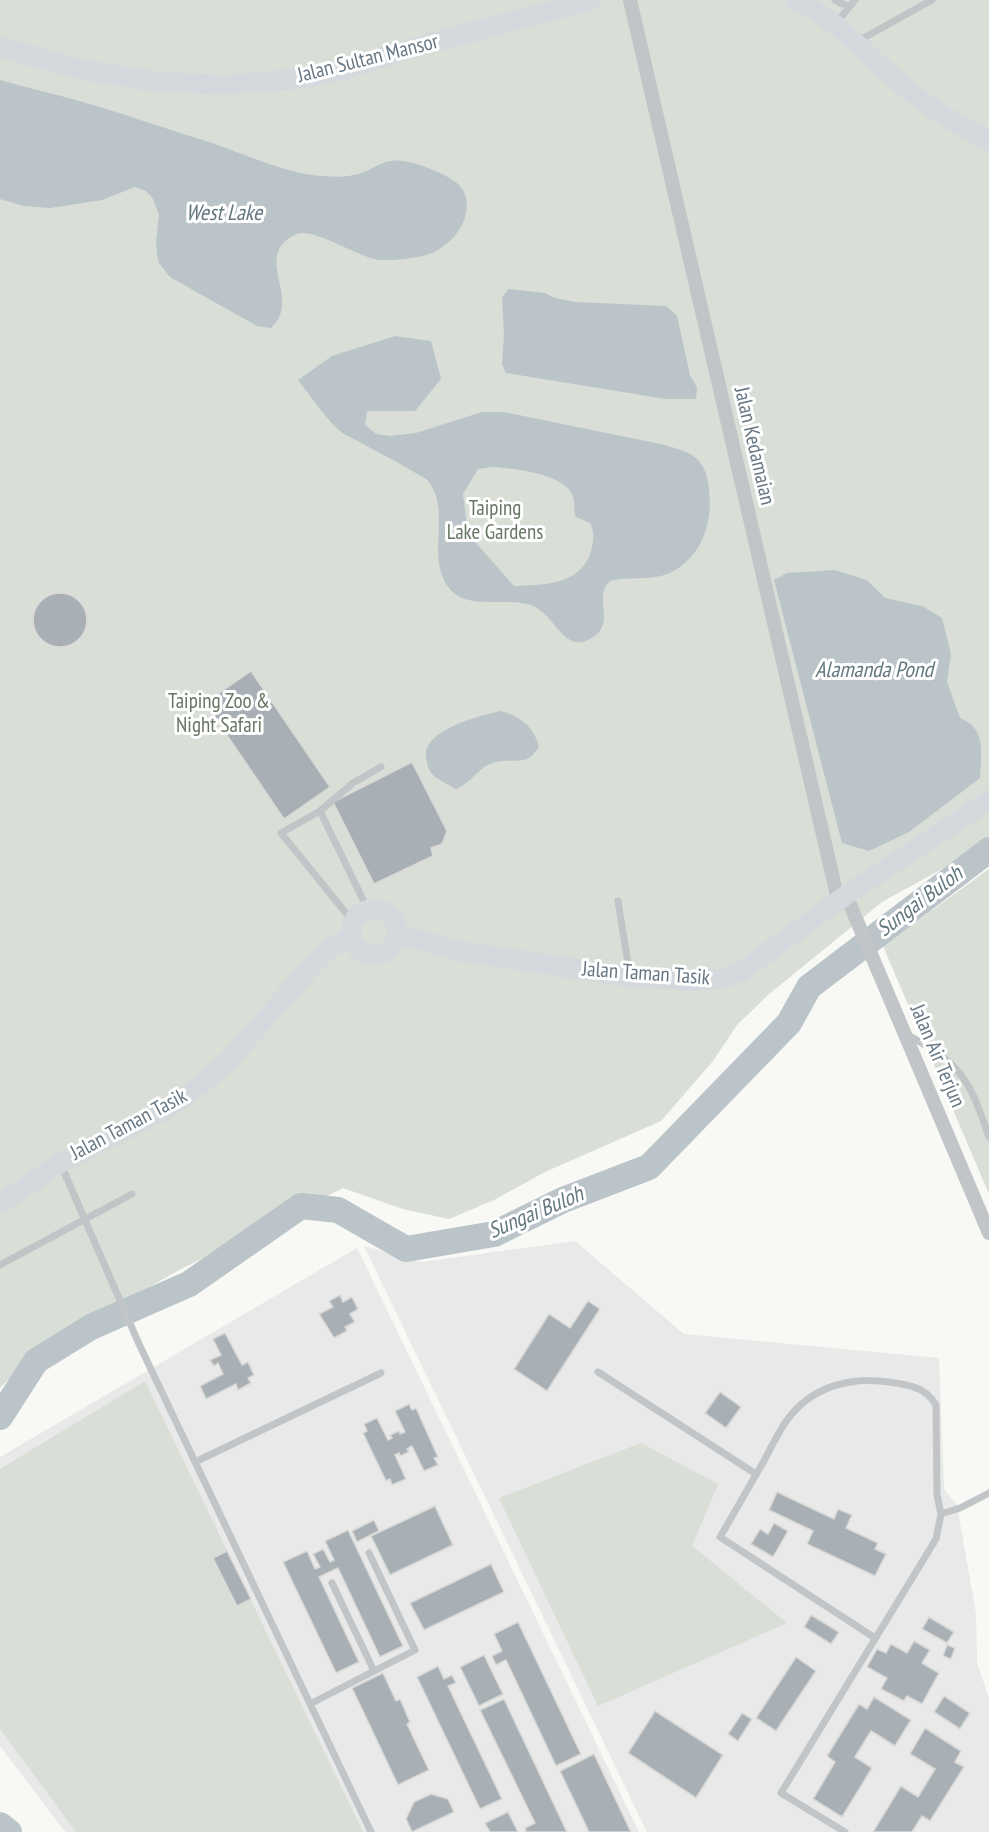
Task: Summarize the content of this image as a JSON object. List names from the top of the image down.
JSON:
{
  "streets": {
    "street": [
      "Jalan Sultan Mansor",
      "Jalan Kedamaian",
      "Jalan Taman Tasik",
      "Jalan Air Terjun"
    ]
  },
  "crossings": [
    ["Jalan Kedamaian", "Jalan Taman Tasik"],
    ["Jalan Kedamaian", "Jalan Air Terjun"],
    ["Jalan Taman Tasik", "Jalan Air Terjun"]
  ],
  "water": ["West Lake", "Alamanda Pond", "Sungai Buloh"],
  "parks": ["Taiping Lake Gardens", "Taiping Zoo & Night Safari"]
}
